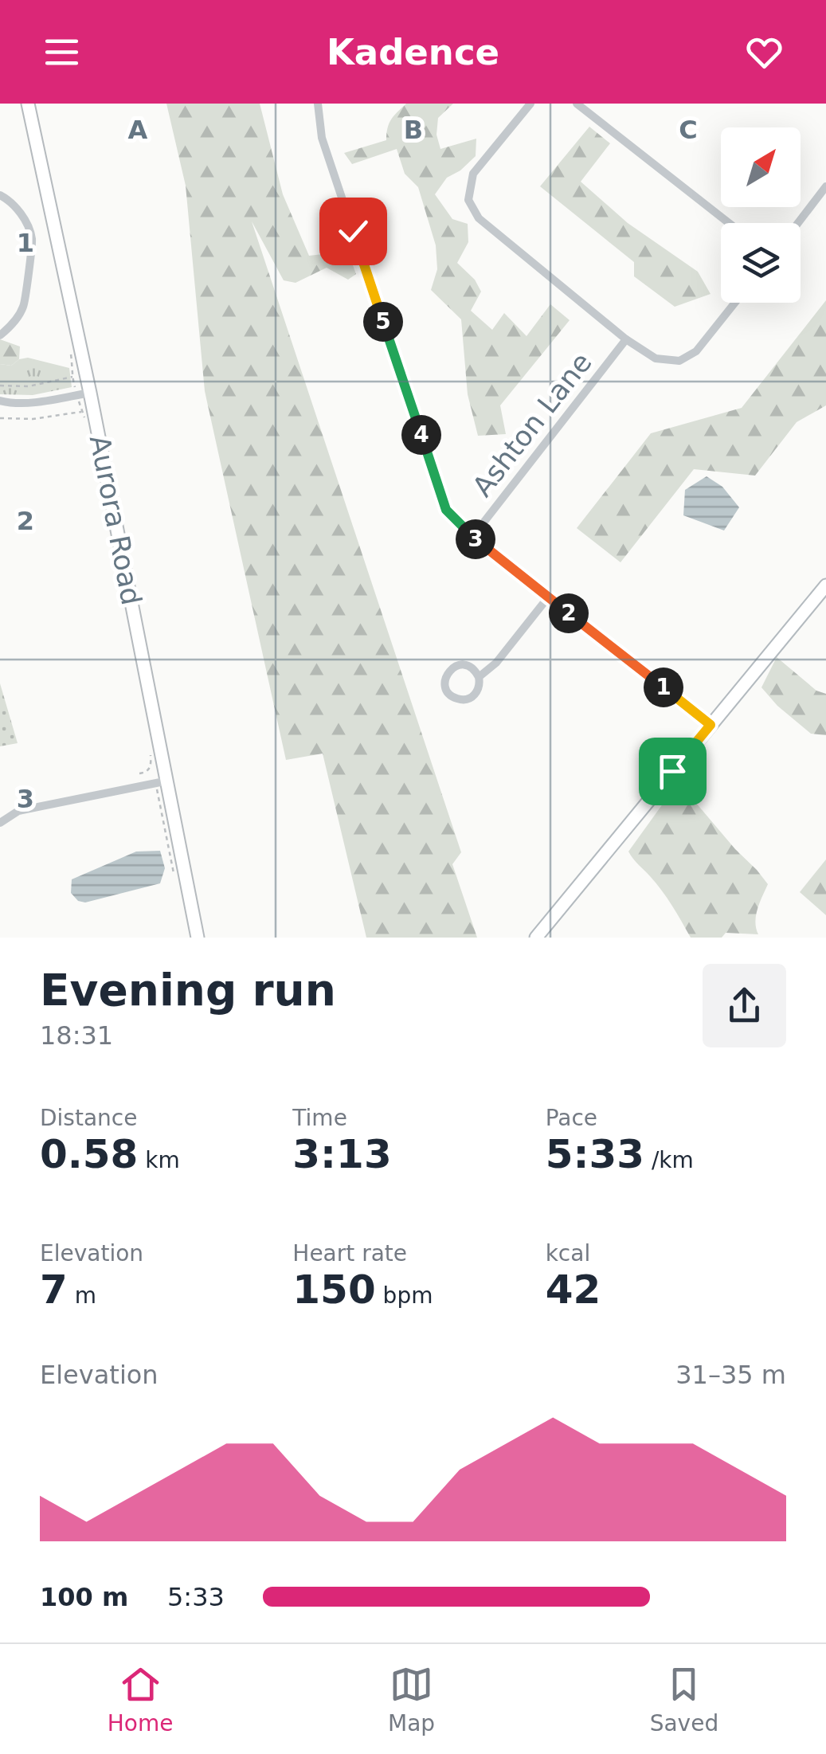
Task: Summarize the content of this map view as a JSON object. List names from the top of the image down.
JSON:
{
  "streets": {
    "main road": ["Aurora Road"],
    "street": ["Ashton Lane"]
  },
  "north": "top right",
  "page": {
    "header": "Kadence",
    "pins": [
      "5",
      "4",
      "3",
      "2",
      "1"
    ],
    "heading": ["Evening run", "18:31"],
    "stats": [
      ["Distance", "0.58 km"],
      ["Time", "3:13"],
      ["Pace", "5:33 /km"],
      ["Elevation", "7 m"],
      ["Heart rate", "150 bpm"],
      ["kcal", "42"]
    ],
    "chart": ["Elevation", "31–35 m"],
    "list": [
      {
        "name": "100 m",
        "note": "5:33"
      }
    ],
    "tabs": ["Home", "Map", "Saved"]
  },
  "grid": {
    "columns": ["A", "B", "C"],
    "rows": ["1", "2", "3"]
  }
}
